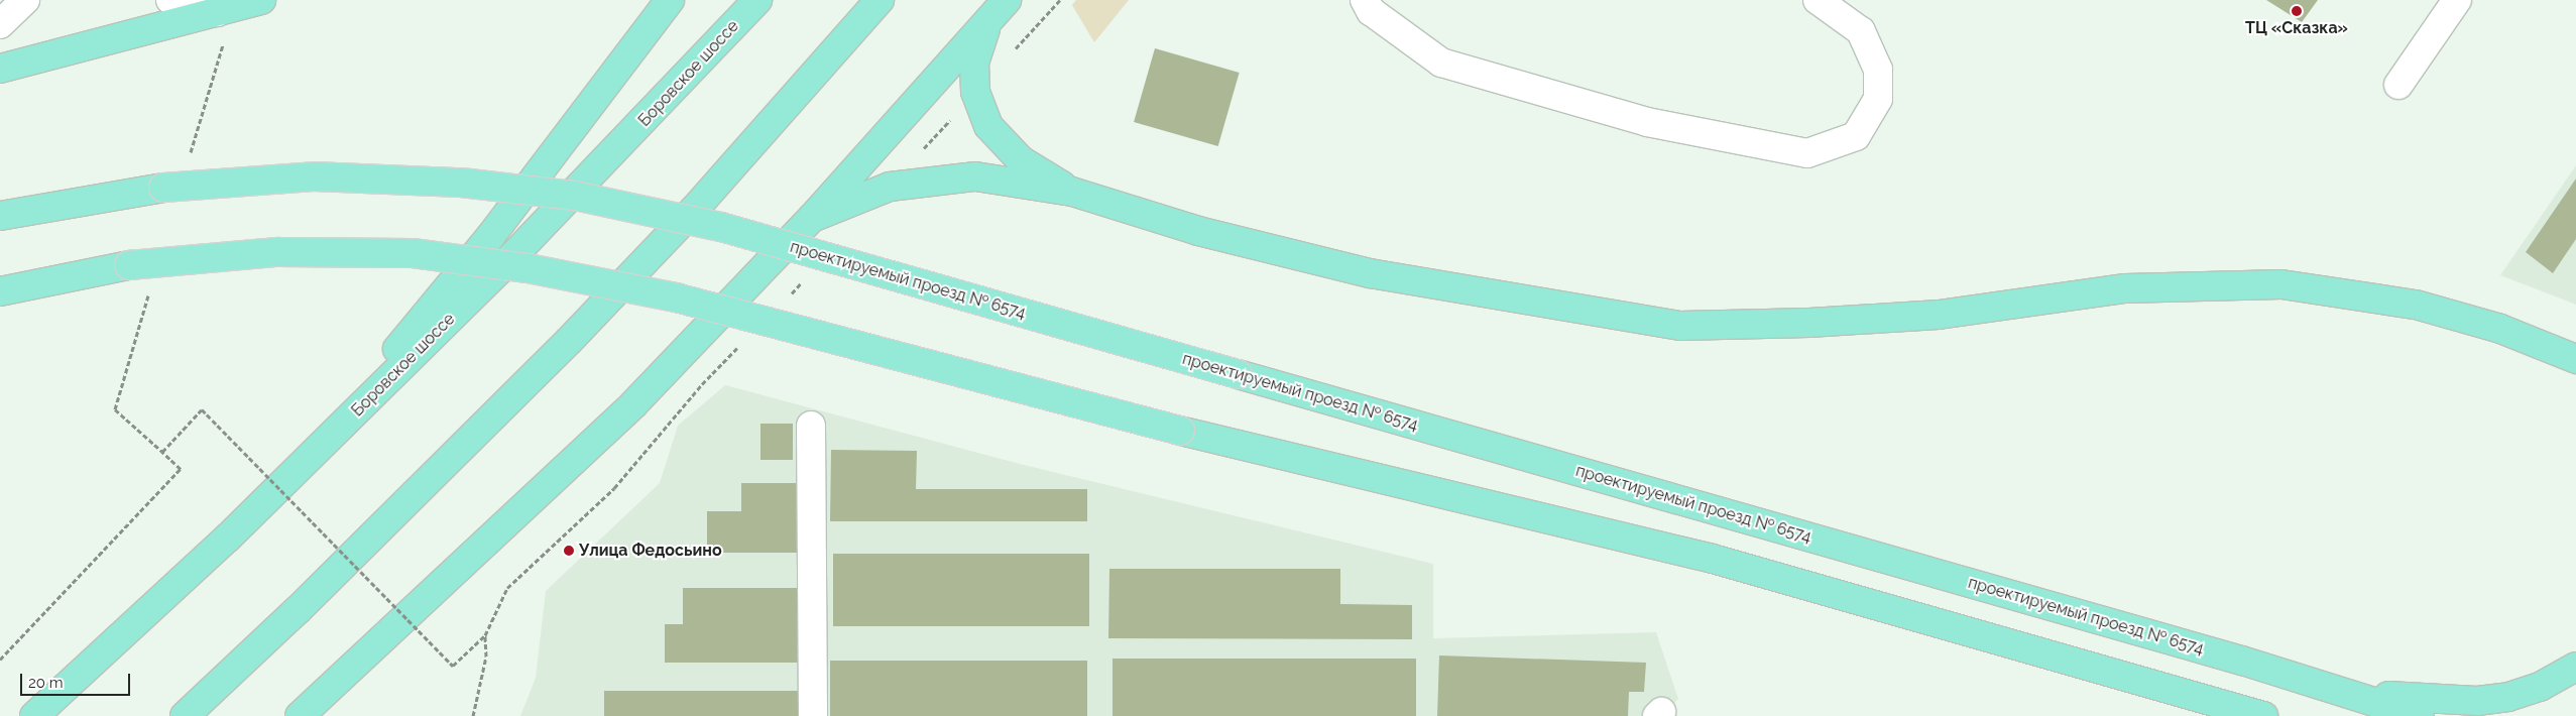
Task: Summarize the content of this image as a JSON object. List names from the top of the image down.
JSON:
{
  "streets": {
    "main road": ["Боровское шоссе", "проектируемый проезд № 6574"]
  },
  "places": ["ТЦ «Сказка»", "Улица Федосьино"],
  "scale_bar": "20 m"
}
